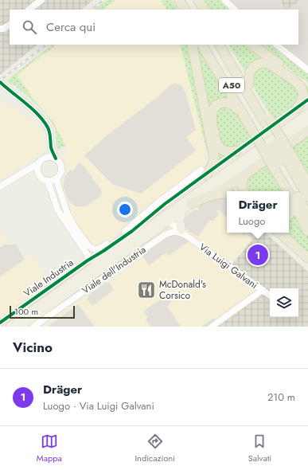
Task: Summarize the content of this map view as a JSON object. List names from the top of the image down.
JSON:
{
  "streets": {
    "highway": ["A50"],
    "street": ["Via Luigi Galvani", "Viale dell'Industria", "Viale Industria"]
  },
  "crossings": [
    ["Via Luigi Galvani", "Viale dell'Industria"]
  ],
  "places": {
    "restaurant": ["McDonald's Corsico"]
  },
  "scale_bar": "100 m",
  "page": {
    "search": "Cerca qui",
    "popup": ["Dräger", "Luogo"],
    "pins": "1",
    "scale": "100 m",
    "heading": "Vicino",
    "list": [
      {
        "mark": "1",
        "name": "Dräger",
        "note": "Luogo · Via Luigi Galvani",
        "value": "210 m"
      }
    ],
    "nav": ["Mappa", "Indicazioni", "Salvati"]
  }
}
